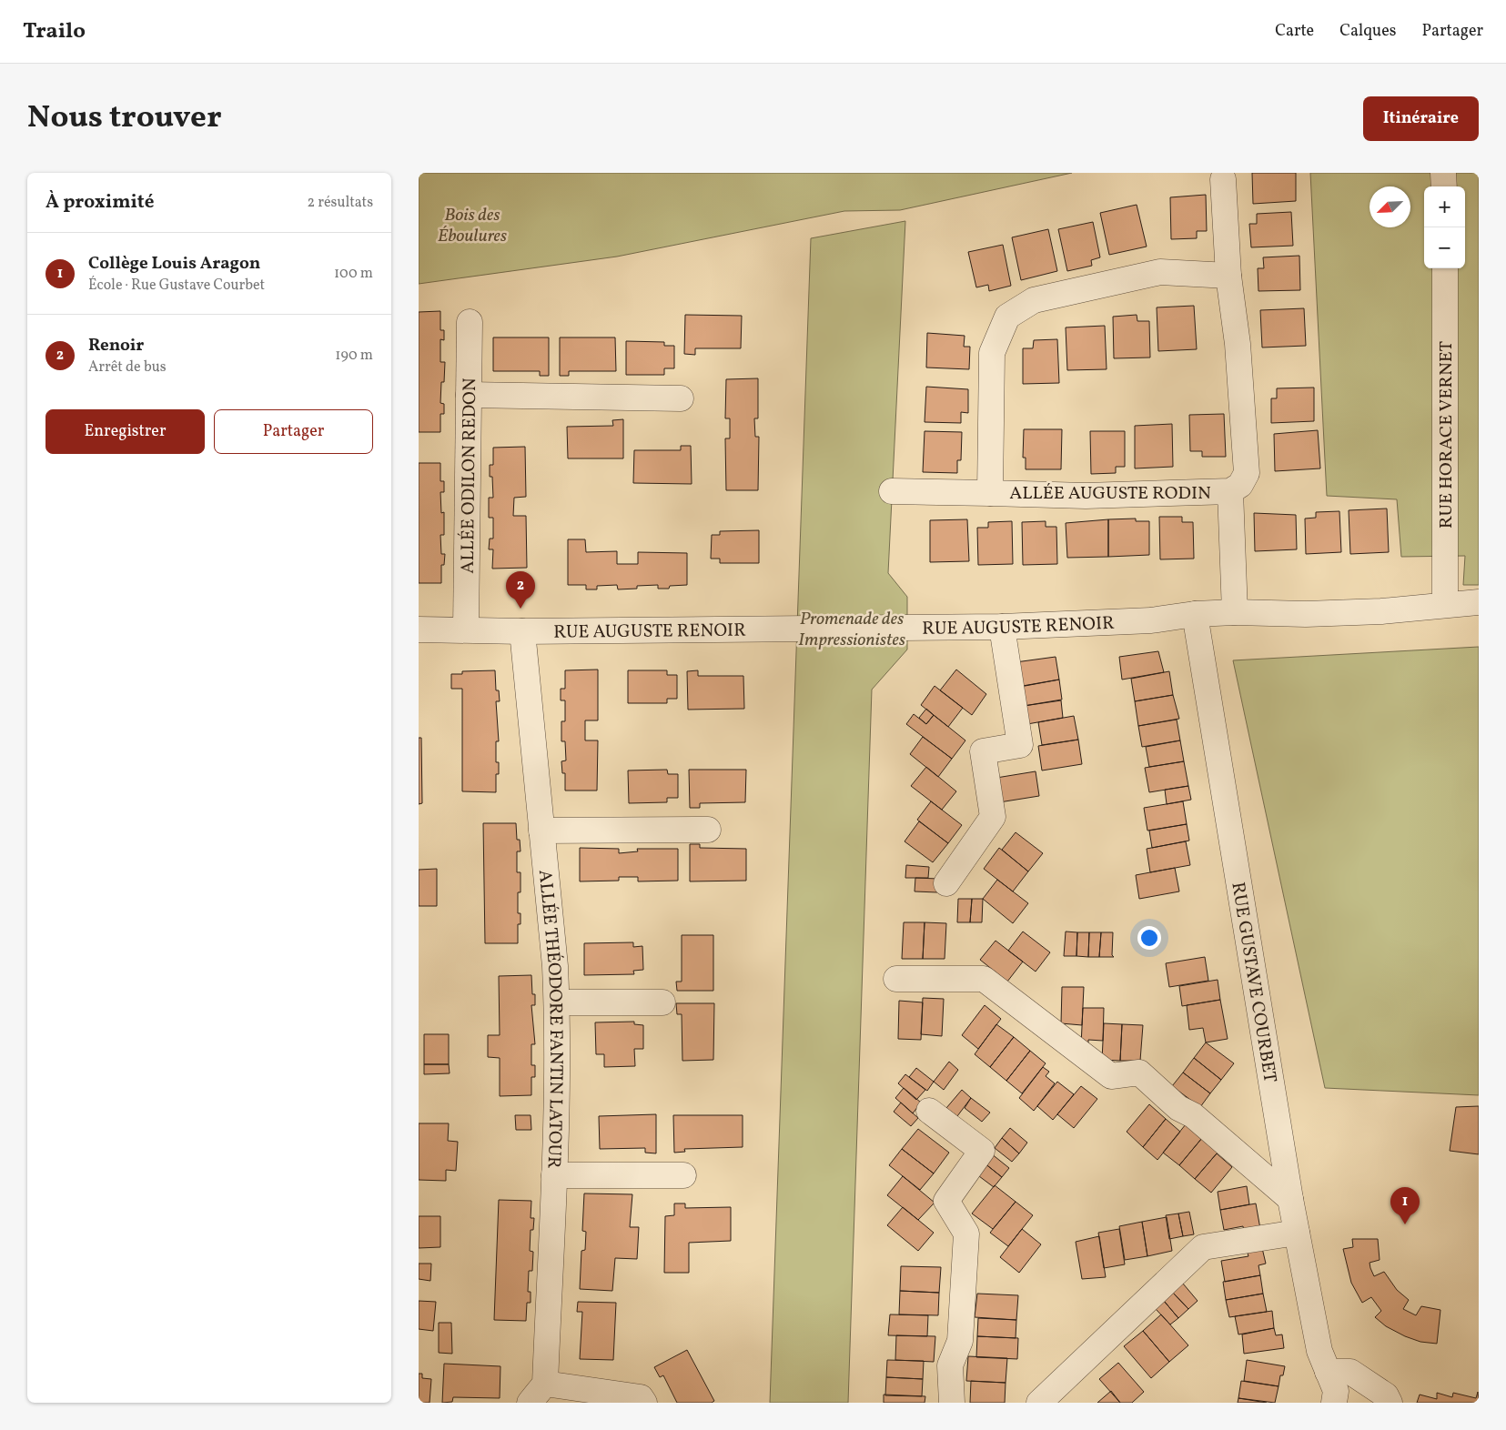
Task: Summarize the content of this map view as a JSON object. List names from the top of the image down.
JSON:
{
  "streets": {
    "street": [
      "RUE HORACE VERNET",
      "ALLÉE ODILON REDON",
      "ALLÉE AUGUSTE RODIN",
      "RUE AUGUSTE RENOIR",
      "RUE GUSTAVE COURBET",
      "ALLÉE THÉODORE FANTIN LATOUR"
    ]
  },
  "crossings": [
    ["RUE HORACE VERNET", "RUE AUGUSTE RENOIR"],
    ["ALLÉE ODILON REDON", "RUE AUGUSTE RENOIR"],
    ["ALLÉE AUGUSTE RODIN", "RUE AUGUSTE RENOIR"],
    ["RUE AUGUSTE RENOIR", "RUE GUSTAVE COURBET"],
    ["RUE AUGUSTE RENOIR", "ALLÉE THÉODORE FANTIN LATOUR"]
  ],
  "parks": ["Bois des Éboulures", "Promenade des Impressionistes"],
  "north": "bottom left",
  "page": {
    "header": "Trailo",
    "nav": ["Carte", "Calques", "Partager"],
    "title": "Nous trouver",
    "buttons": [
      "Itinéraire",
      ["Enregistrer", "Partager"]
    ],
    "heading": ["À proximité", "2 résultats"],
    "map_buttons": ["+", "−"],
    "list": [
      {
        "mark": "1",
        "name": "Collège Louis Aragon",
        "note": "École · Rue Gustave Courbet",
        "value": "100 m"
      },
      {
        "mark": "2",
        "name": "Renoir",
        "note": "Arrêt de bus",
        "value": "190 m"
      }
    ],
    "pins": ["2", "1"]
  }
}
